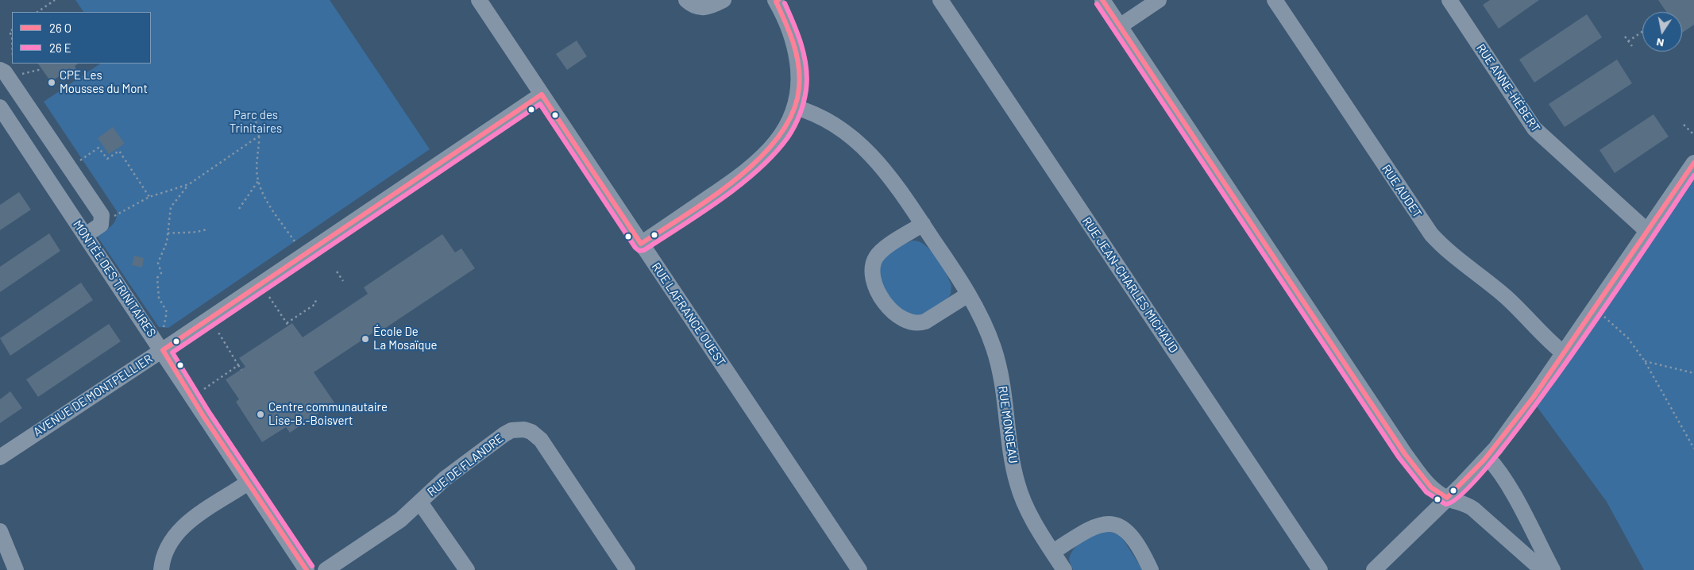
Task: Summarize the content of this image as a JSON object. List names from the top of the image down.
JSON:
{
  "streets": {
    "street": [
      "RUE ANNE-HÉBERT",
      "RUE AUDET",
      "MONTÉE DES TRINITAIRES",
      "RUE JEAN-CHARLES MICHAUD",
      "RUE LAFRANCE OUEST",
      "AVENUE DE MONTPELLIER",
      "RUE MONGEAU",
      "RUE DE FLANDRE"
    ]
  },
  "crossings": [
    ["MONTÉE DES TRINITAIRES", "AVENUE DE MONTPELLIER"],
    ["RUE LAFRANCE OUEST", "AVENUE DE MONTPELLIER"]
  ],
  "parks": ["Parc des Trinitaires"],
  "places": ["CPE Les Mousses du Mont", "École De La Mosaïque", "Centre communautaire Lise-B.-Boisvert"],
  "legend": ["26 O", "26 E"],
  "north": "bottom"
}
